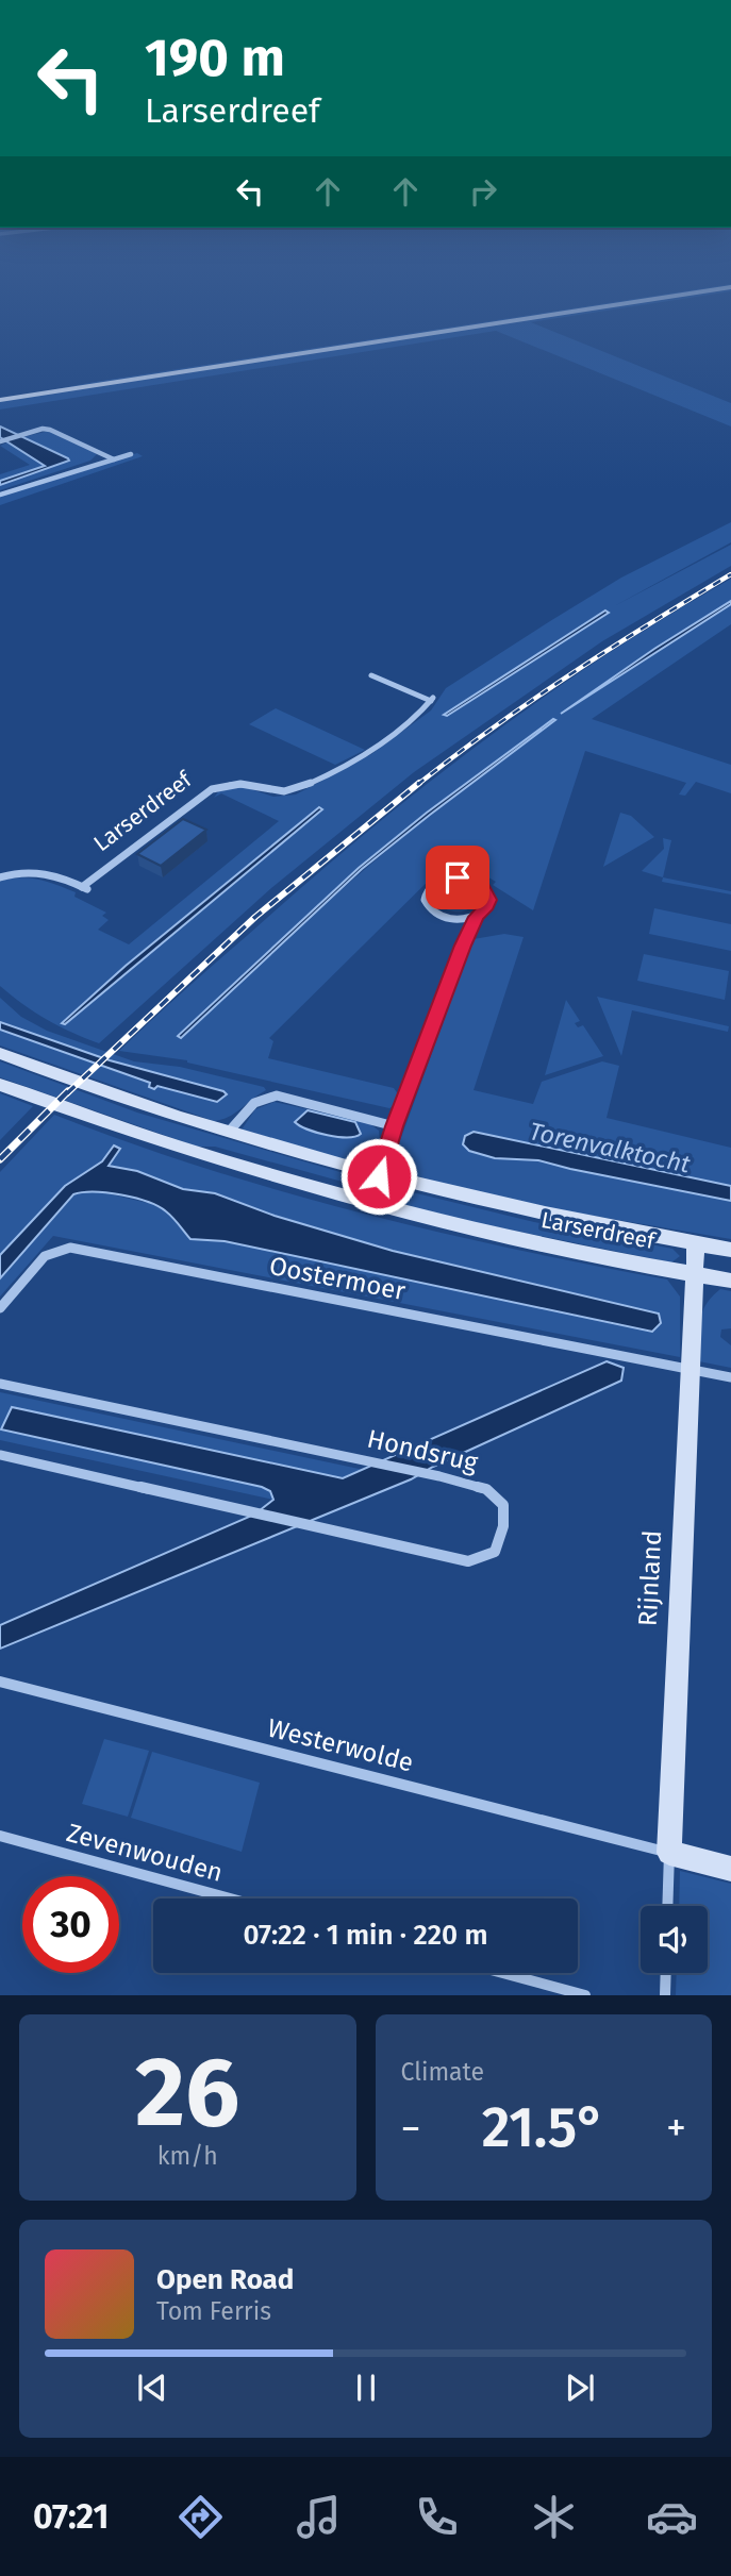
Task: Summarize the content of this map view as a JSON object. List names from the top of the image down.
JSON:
{
  "streets": {
    "street": [
      "Larserdreef",
      "Oostermoer",
      "Hondsrug",
      "Rijnland",
      "Westerwolde",
      "Zevenwouden"
    ]
  },
  "crossings": [
    ["Larserdreef", "Rijnland"],
    ["Oostermoer", "Rijnland"],
    ["Rijnland", "Westerwolde"]
  ],
  "water": ["Torenvalktocht"],
  "page": {
    "turn": ["190 m", "Larserdreef"],
    "limit": "30",
    "trip": "07:22 · 1 min · 220 m",
    "tile": [
      ["26", "km/h"],
      "Climate"
    ],
    "heat": ["−", "21.5°", "+"],
    "song": ["Open Road", "Tom Ferris"],
    "tabs": "07:21"
  }
}
